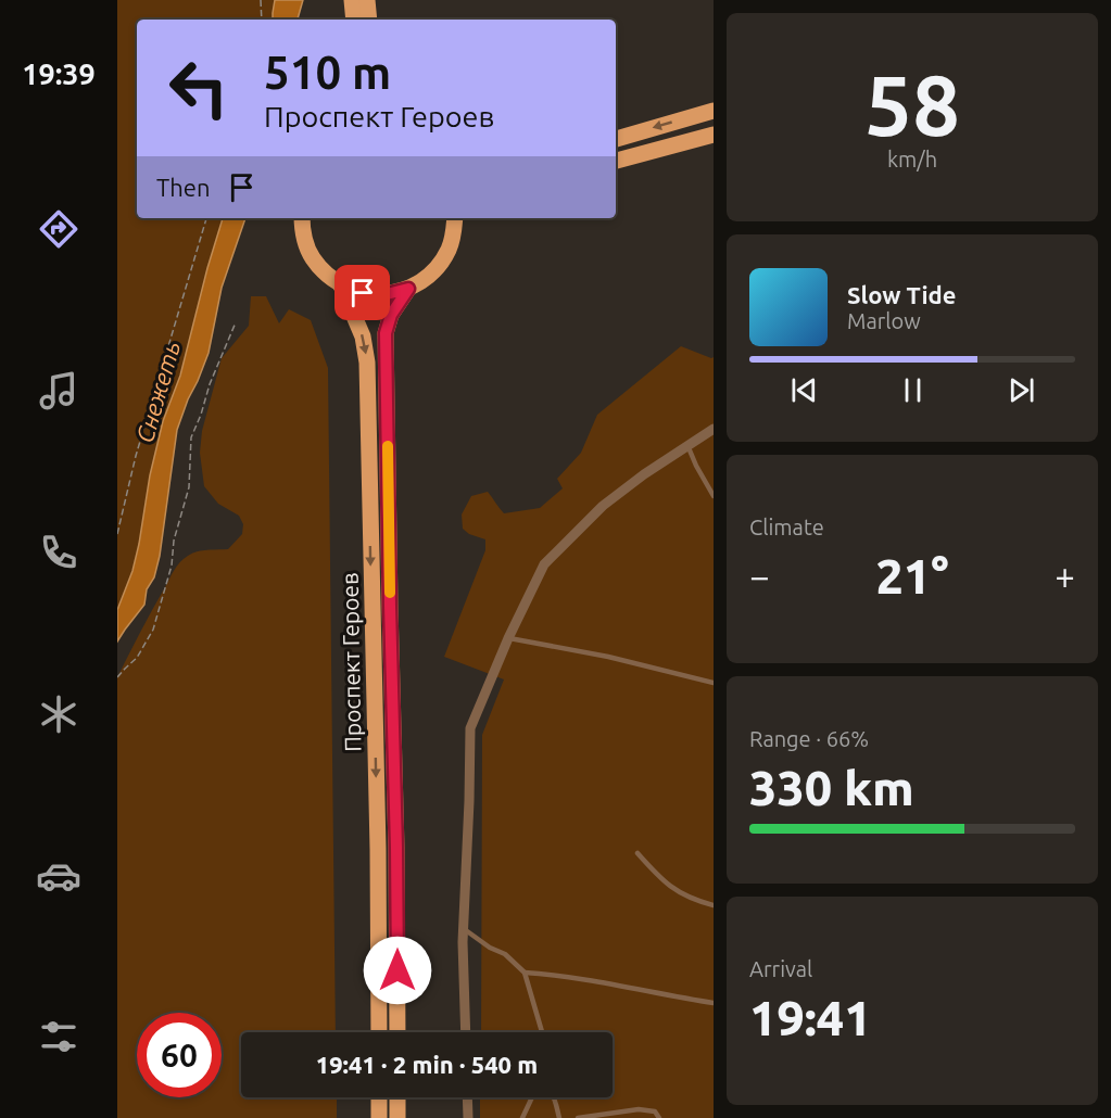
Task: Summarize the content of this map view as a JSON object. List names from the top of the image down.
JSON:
{
  "streets": {
    "main road": ["Проспект Героев"]
  },
  "water": ["Снежеть"],
  "page": {
    "tabs": "19:39",
    "tile": [
      ["58", "km/h"],
      "Climate",
      ["Range · 66%", "330 km"],
      ["Arrival", "19:41"]
    ],
    "turn": ["510 m", "Проспект Героев"],
    "then": "Then",
    "song": ["Slow Tide", "Marlow"],
    "heat": ["−", "21°", "+"],
    "limit": "60",
    "trip": "19:41 · 2 min · 540 m"
  }
}
